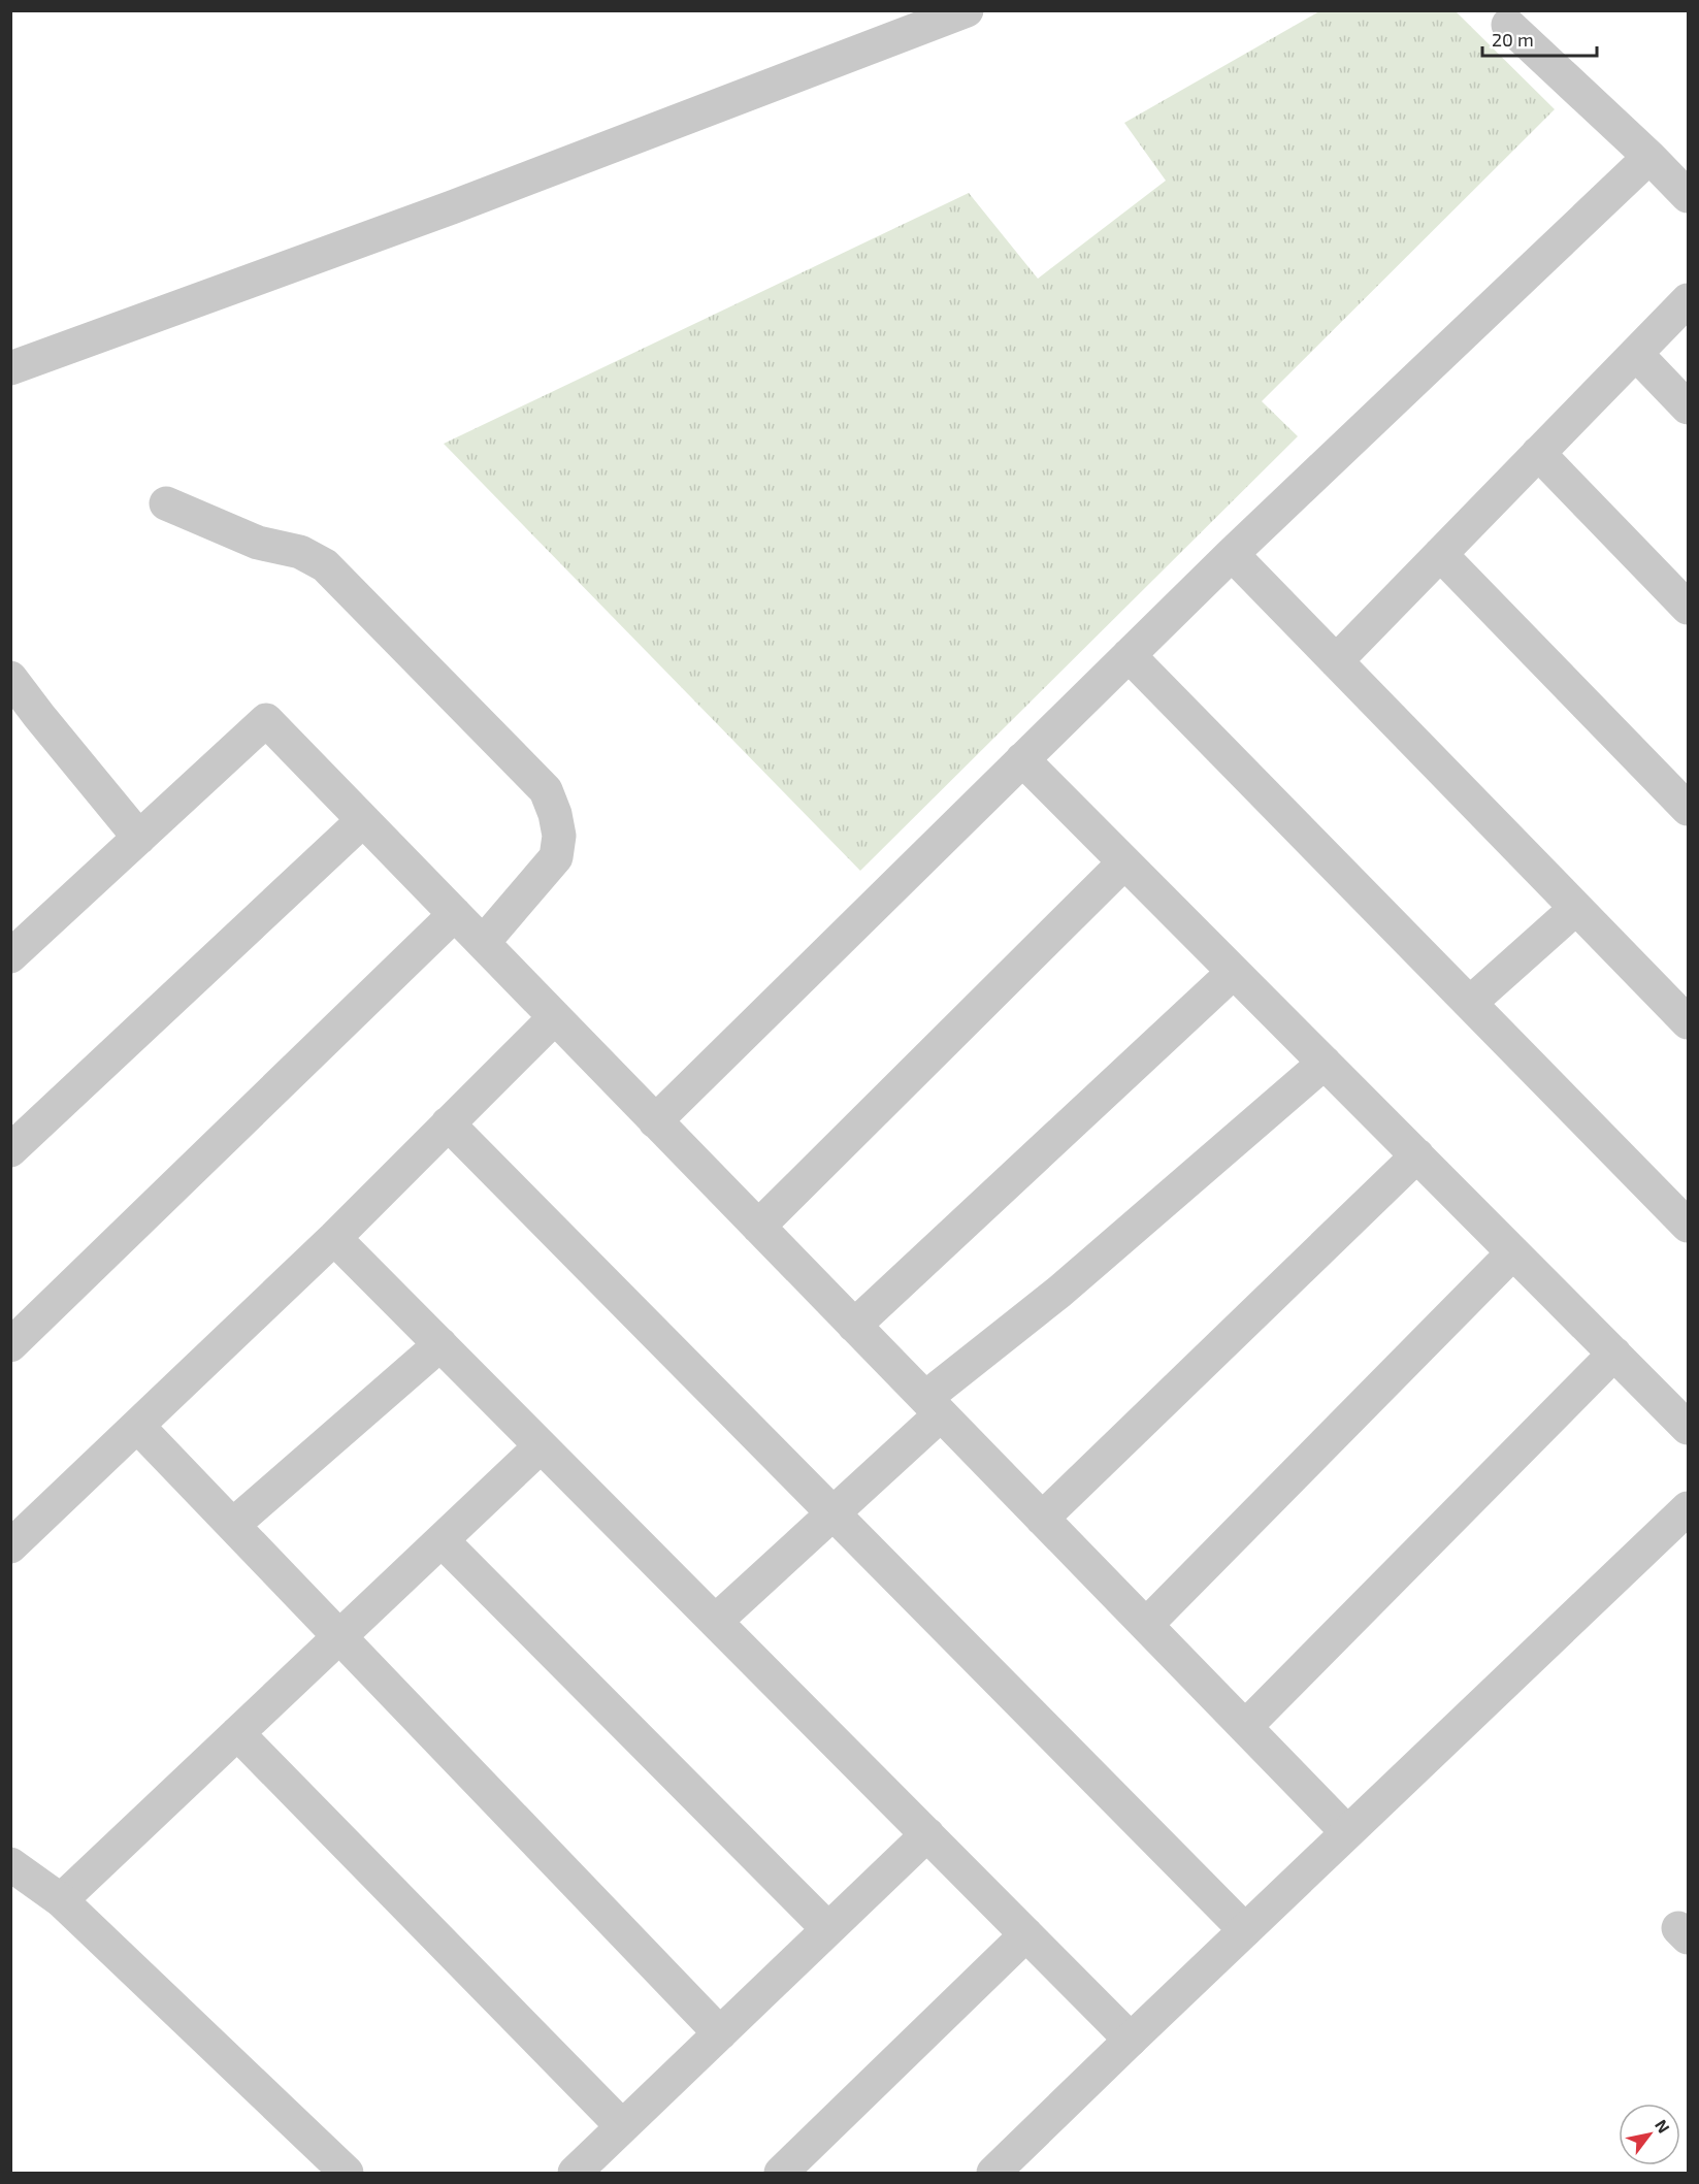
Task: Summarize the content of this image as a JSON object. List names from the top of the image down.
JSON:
{
  "scale_bar": "20 m",
  "north": "top right"
}
